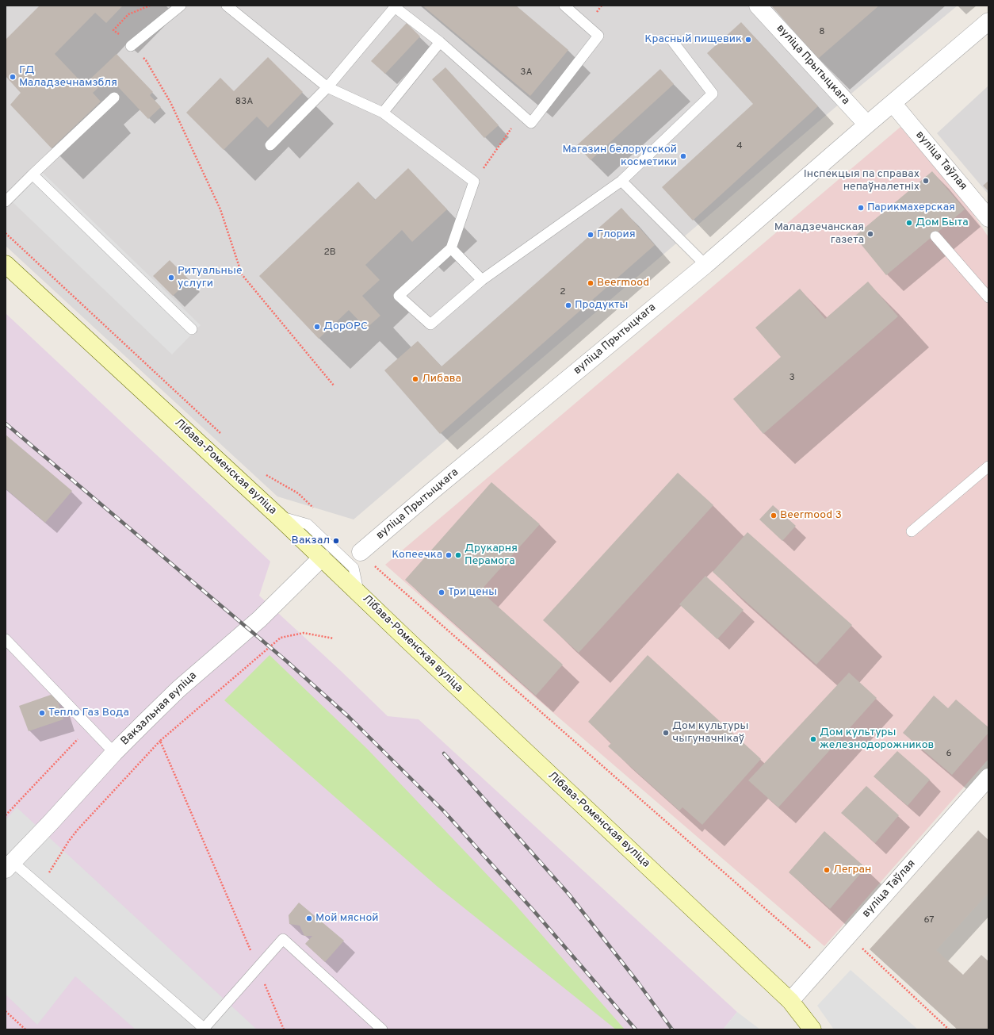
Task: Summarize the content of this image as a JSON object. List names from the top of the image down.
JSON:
{
  "streets": {
    "main road": ["Лібава-Роменская вуліца"],
    "street": ["вуліца Прытыцкага", "вуліца Таўлая", "Вакзальная вуліца"]
  },
  "crossings": [
    ["вуліца Прытыцкага", "вуліца Таўлая"],
    ["вуліца Таўлая", "Лібава-Роменская вуліца"],
    ["Лібава-Роменская вуліца", "Вакзальная вуліца"]
  ],
  "places": [
    "Красный пищевик",
    "ГД Маладзечнамэбля",
    "Магазин белорусской косметики",
    "Інспекцыя па справах непаўналетніх",
    "Парикмахерская",
    "Дом Быта",
    "Маладзечанская газета",
    "Глория",
    "Ритуальные услуги",
    "Beermood",
    "Продукты",
    "ДорОРС",
    "Либава",
    "Beermood 3",
    "Вакзал",
    "Копеечка",
    "Друкарня Перамога",
    "Три цены",
    "Тепло Газ Вода",
    "Дом культуры чыгуначнікаў",
    "Дом культуры железнодорожников",
    "Легран",
    "Мой мясной"
  ],
  "house_numbers": [
    "8",
    "3А",
    "83А",
    "4",
    "2B",
    "2",
    "3",
    "6",
    "67"
  ]
}
